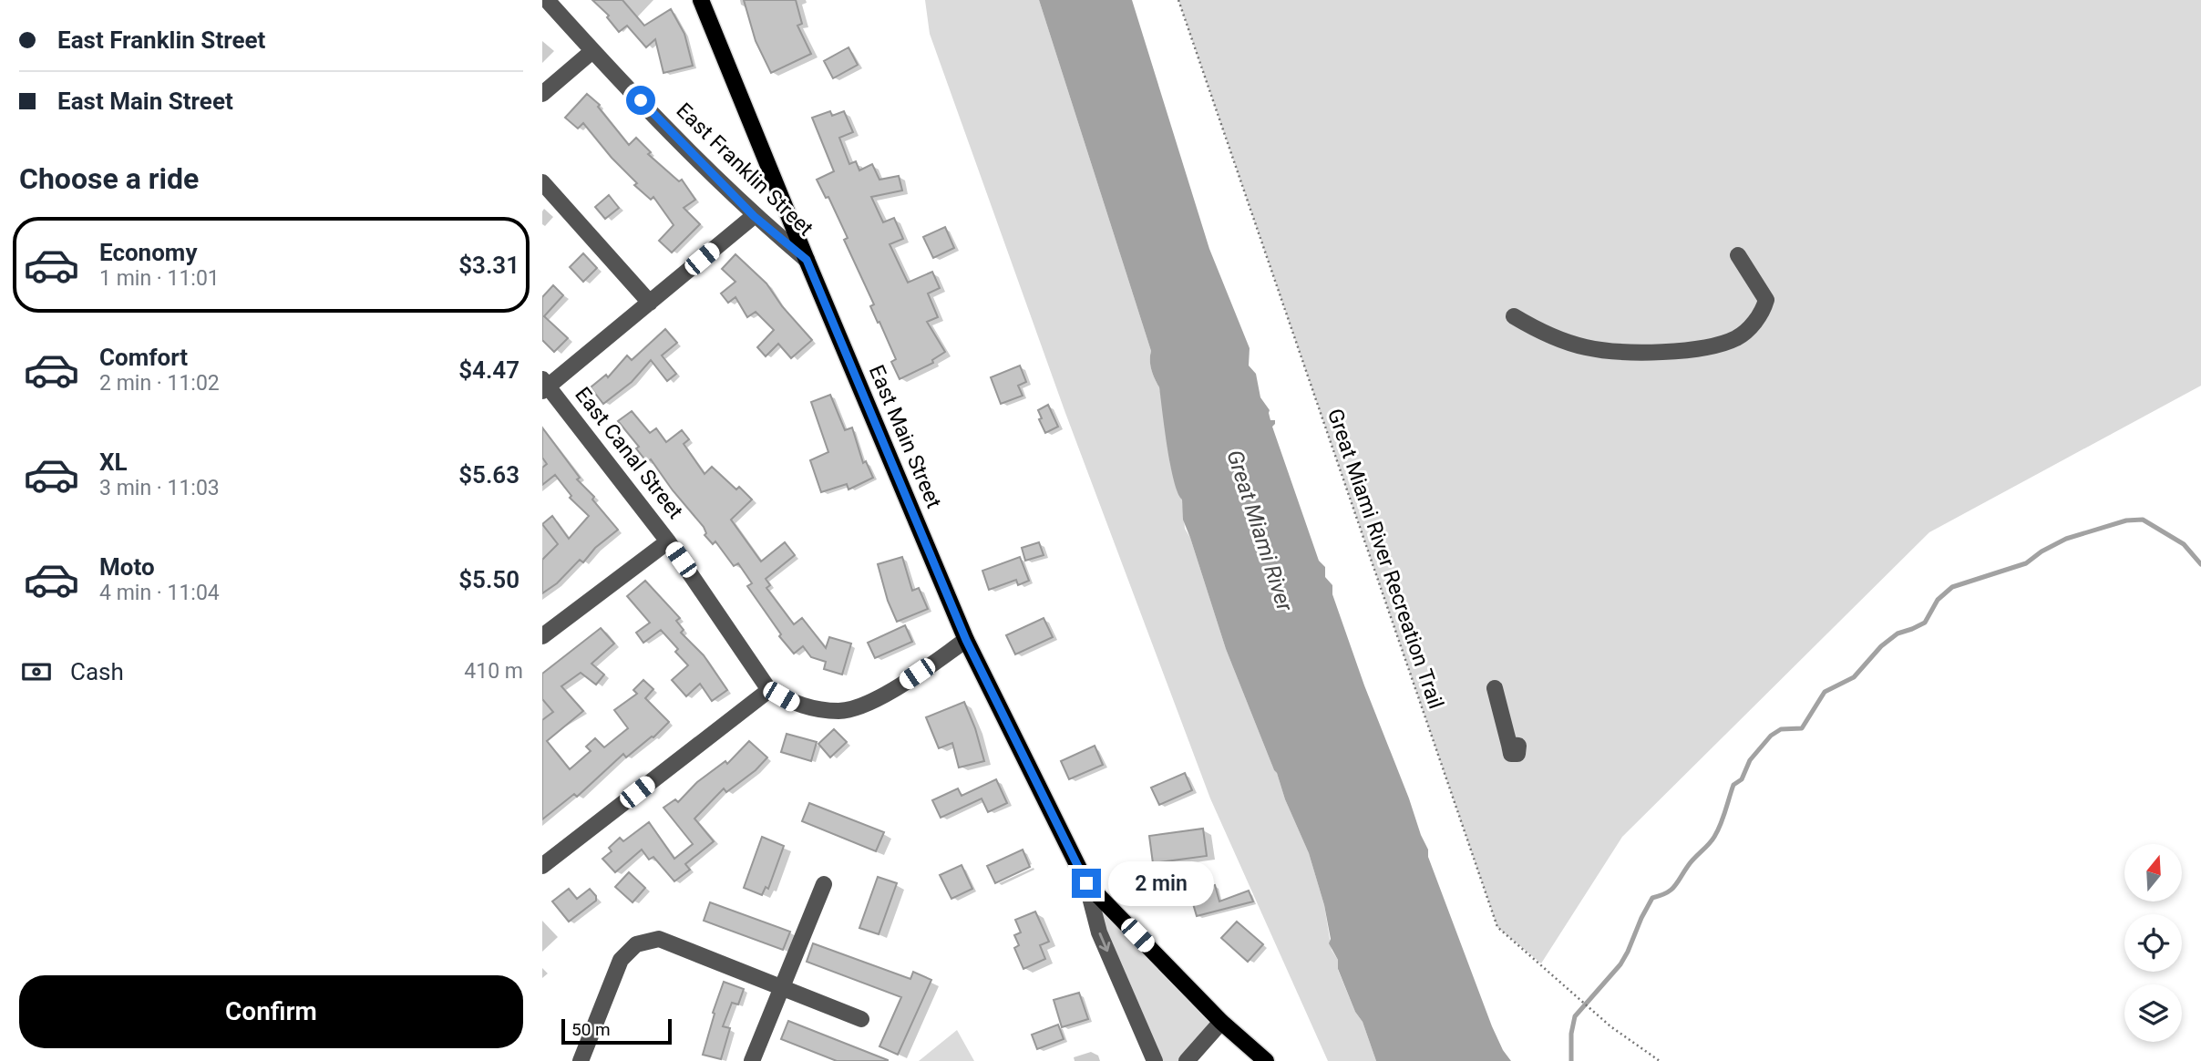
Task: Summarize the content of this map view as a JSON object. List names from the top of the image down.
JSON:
{
  "streets": {
    "main road": ["East Main Street"],
    "street": ["East Franklin Street", "East Canal Street"],
    "path": ["Great Miami River Recreation Trail"]
  },
  "crossings": [
    ["East Franklin Street", "East Main Street"],
    ["East Main Street", "East Canal Street"]
  ],
  "water": ["Great Miami River"],
  "scale_bar": "50 m",
  "north": "top",
  "page": {
    "banner": ["East Franklin Street", "East Main Street"],
    "heading": "Choose a ride",
    "list": [
      {
        "name": "Economy",
        "note": "1 min · 11:01",
        "value": "$3.31"
      },
      {
        "name": "Comfort",
        "note": "2 min · 11:02",
        "value": "$4.47"
      },
      {
        "name": "XL",
        "note": "3 min · 11:03",
        "value": "$5.63"
      },
      {
        "name": "Moto",
        "note": "4 min · 11:04",
        "value": "$5.50"
      }
    ],
    "pay": ["Cash", "410 m"],
    "bubble": "2 min",
    "buttons": "Confirm",
    "scale": "50 m"
  }
}
